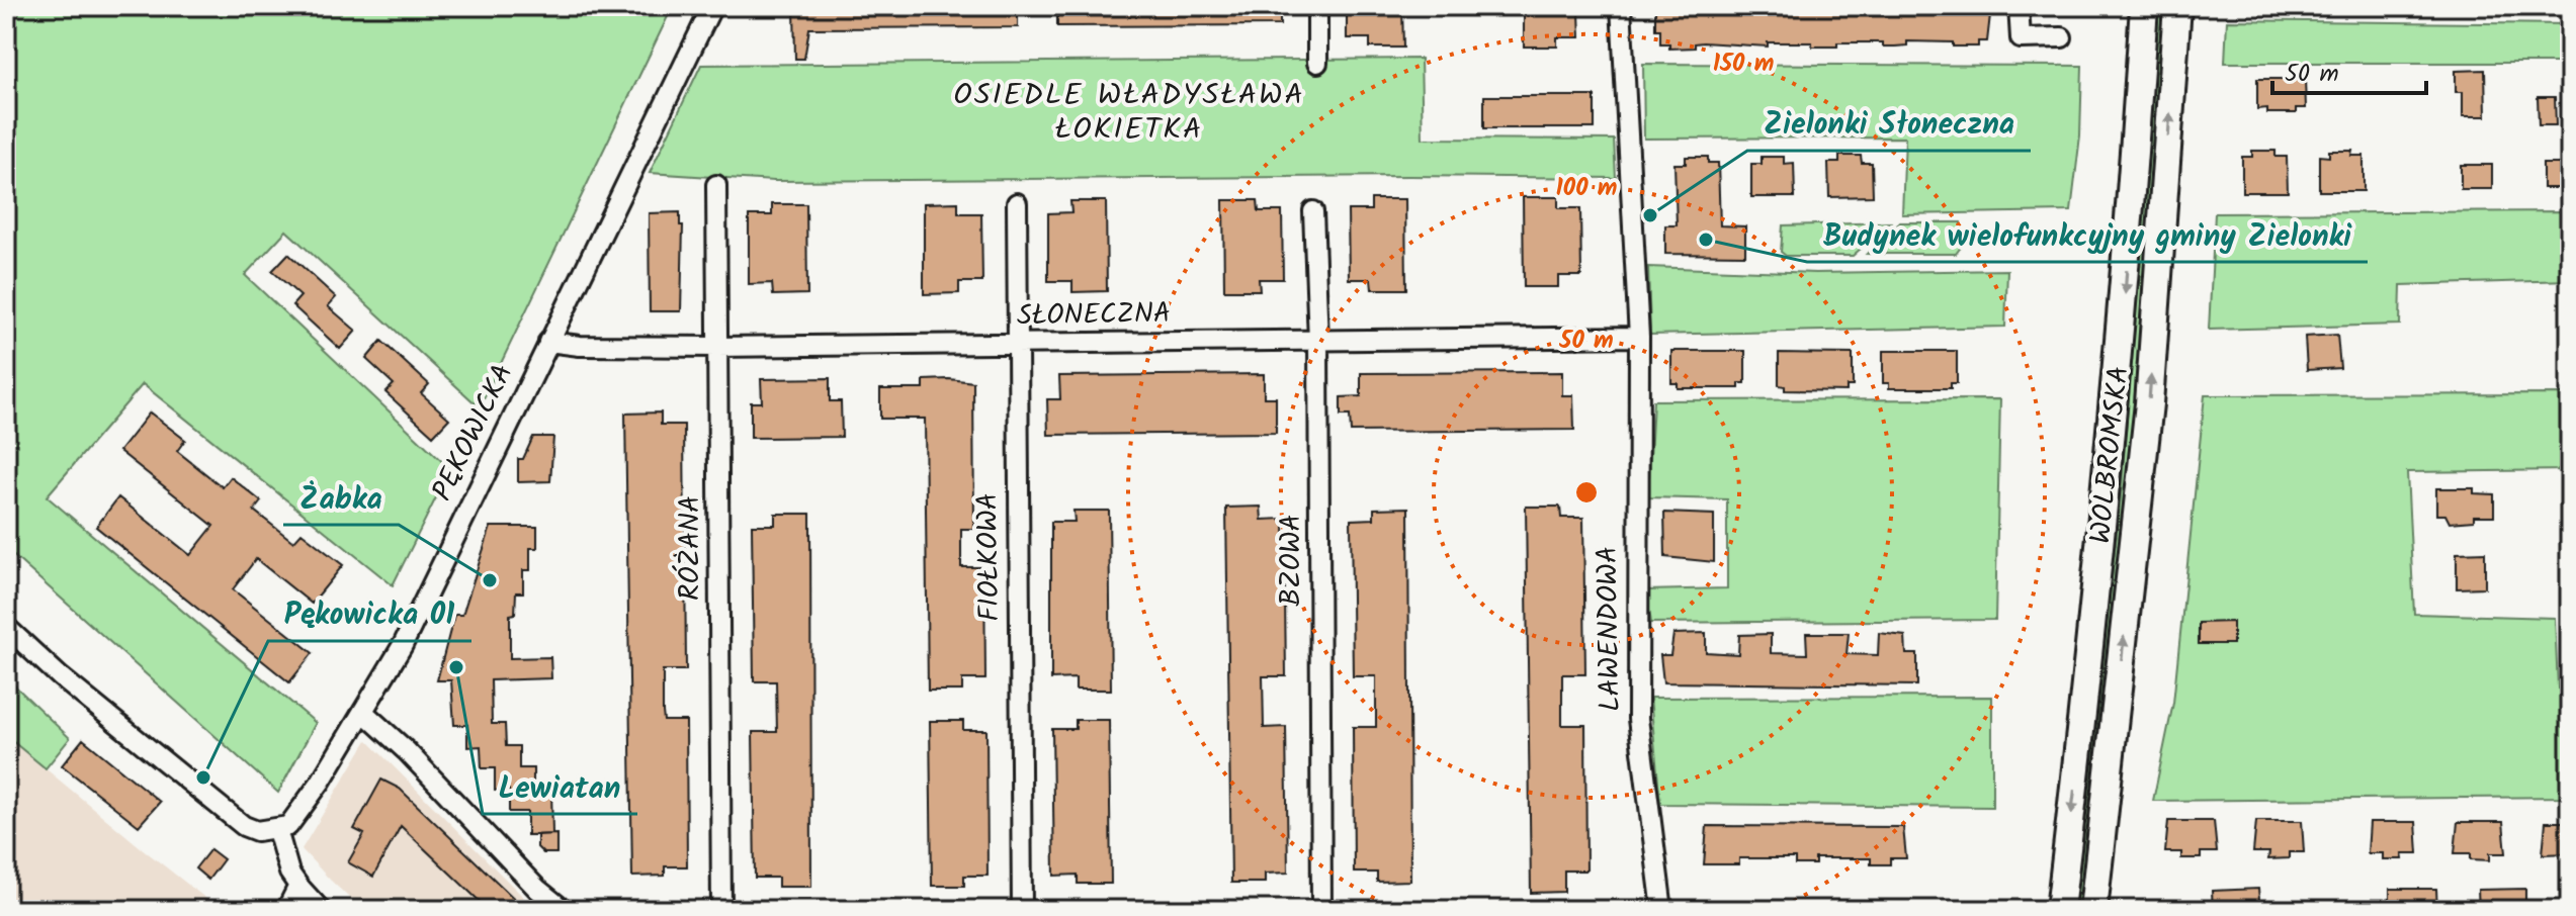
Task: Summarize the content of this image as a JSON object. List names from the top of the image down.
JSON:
{
  "streets": {
    "main road": ["WOLBROMSKA"],
    "street": [
      "SŁONECZNA",
      "PĘKOWICKA",
      "RÓŻANA",
      "FIOŁKOWA",
      "BZOWA",
      "LAWENDOWA"
    ]
  },
  "crossings": [
    ["SŁONECZNA", "PĘKOWICKA"],
    ["SŁONECZNA", "RÓŻANA"],
    ["SŁONECZNA", "FIOŁKOWA"],
    ["SŁONECZNA", "BZOWA"],
    ["SŁONECZNA", "LAWENDOWA"]
  ],
  "districts": ["OSIEDLE WŁADYSŁAWA ŁOKIETKA"],
  "places": [
    "Zielonki Słoneczna",
    "Budynek wielofunkcyjny gminy Zielonki",
    "Żabka",
    "Lewiatan",
    "Pękowicka 01"
  ],
  "scale_bar": "50 m",
  "rings": ["150 m", "100 m", "50 m"]
}
